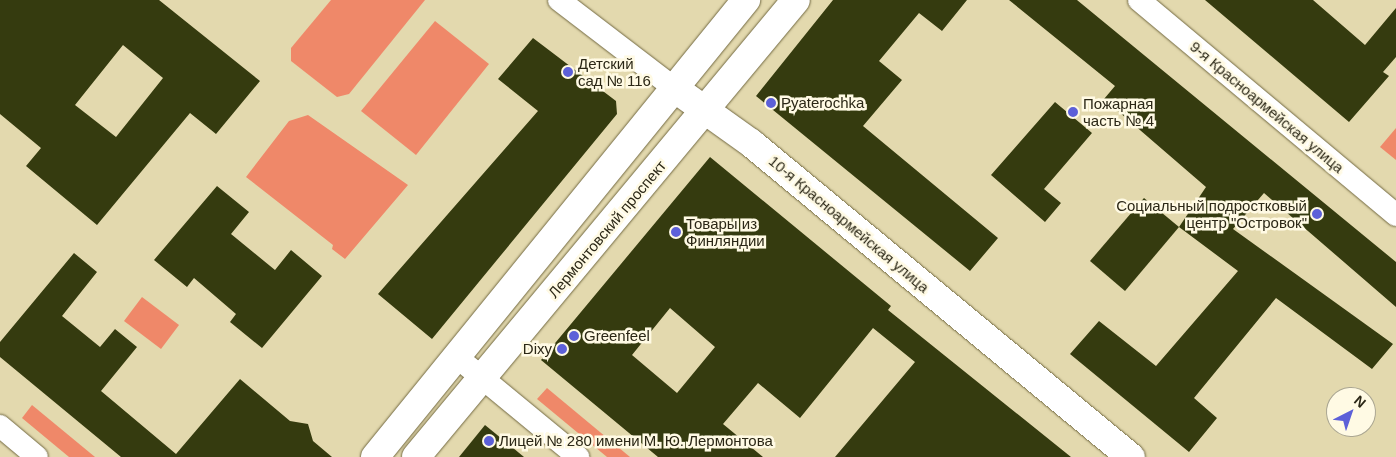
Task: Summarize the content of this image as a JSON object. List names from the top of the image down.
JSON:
{
  "streets": {
    "main road": ["10-я Красноармейская улица", "Лермонтовский проспект"],
    "street": ["9-я Красноармейская улица"]
  },
  "crossings": [
    ["10-я Красноармейская улица", "Лермонтовский проспект"]
  ],
  "places": [
    "Детский сад № 116",
    "Pyaterochka",
    "Пожарная часть № 4",
    "Социальный подростковый центр \"Островок\"",
    "Товары из Финляндии",
    "Greenfeel",
    "Dixy",
    "Лицей № 280 имени М. Ю. Лермонтова"
  ],
  "north": "top right"
}
